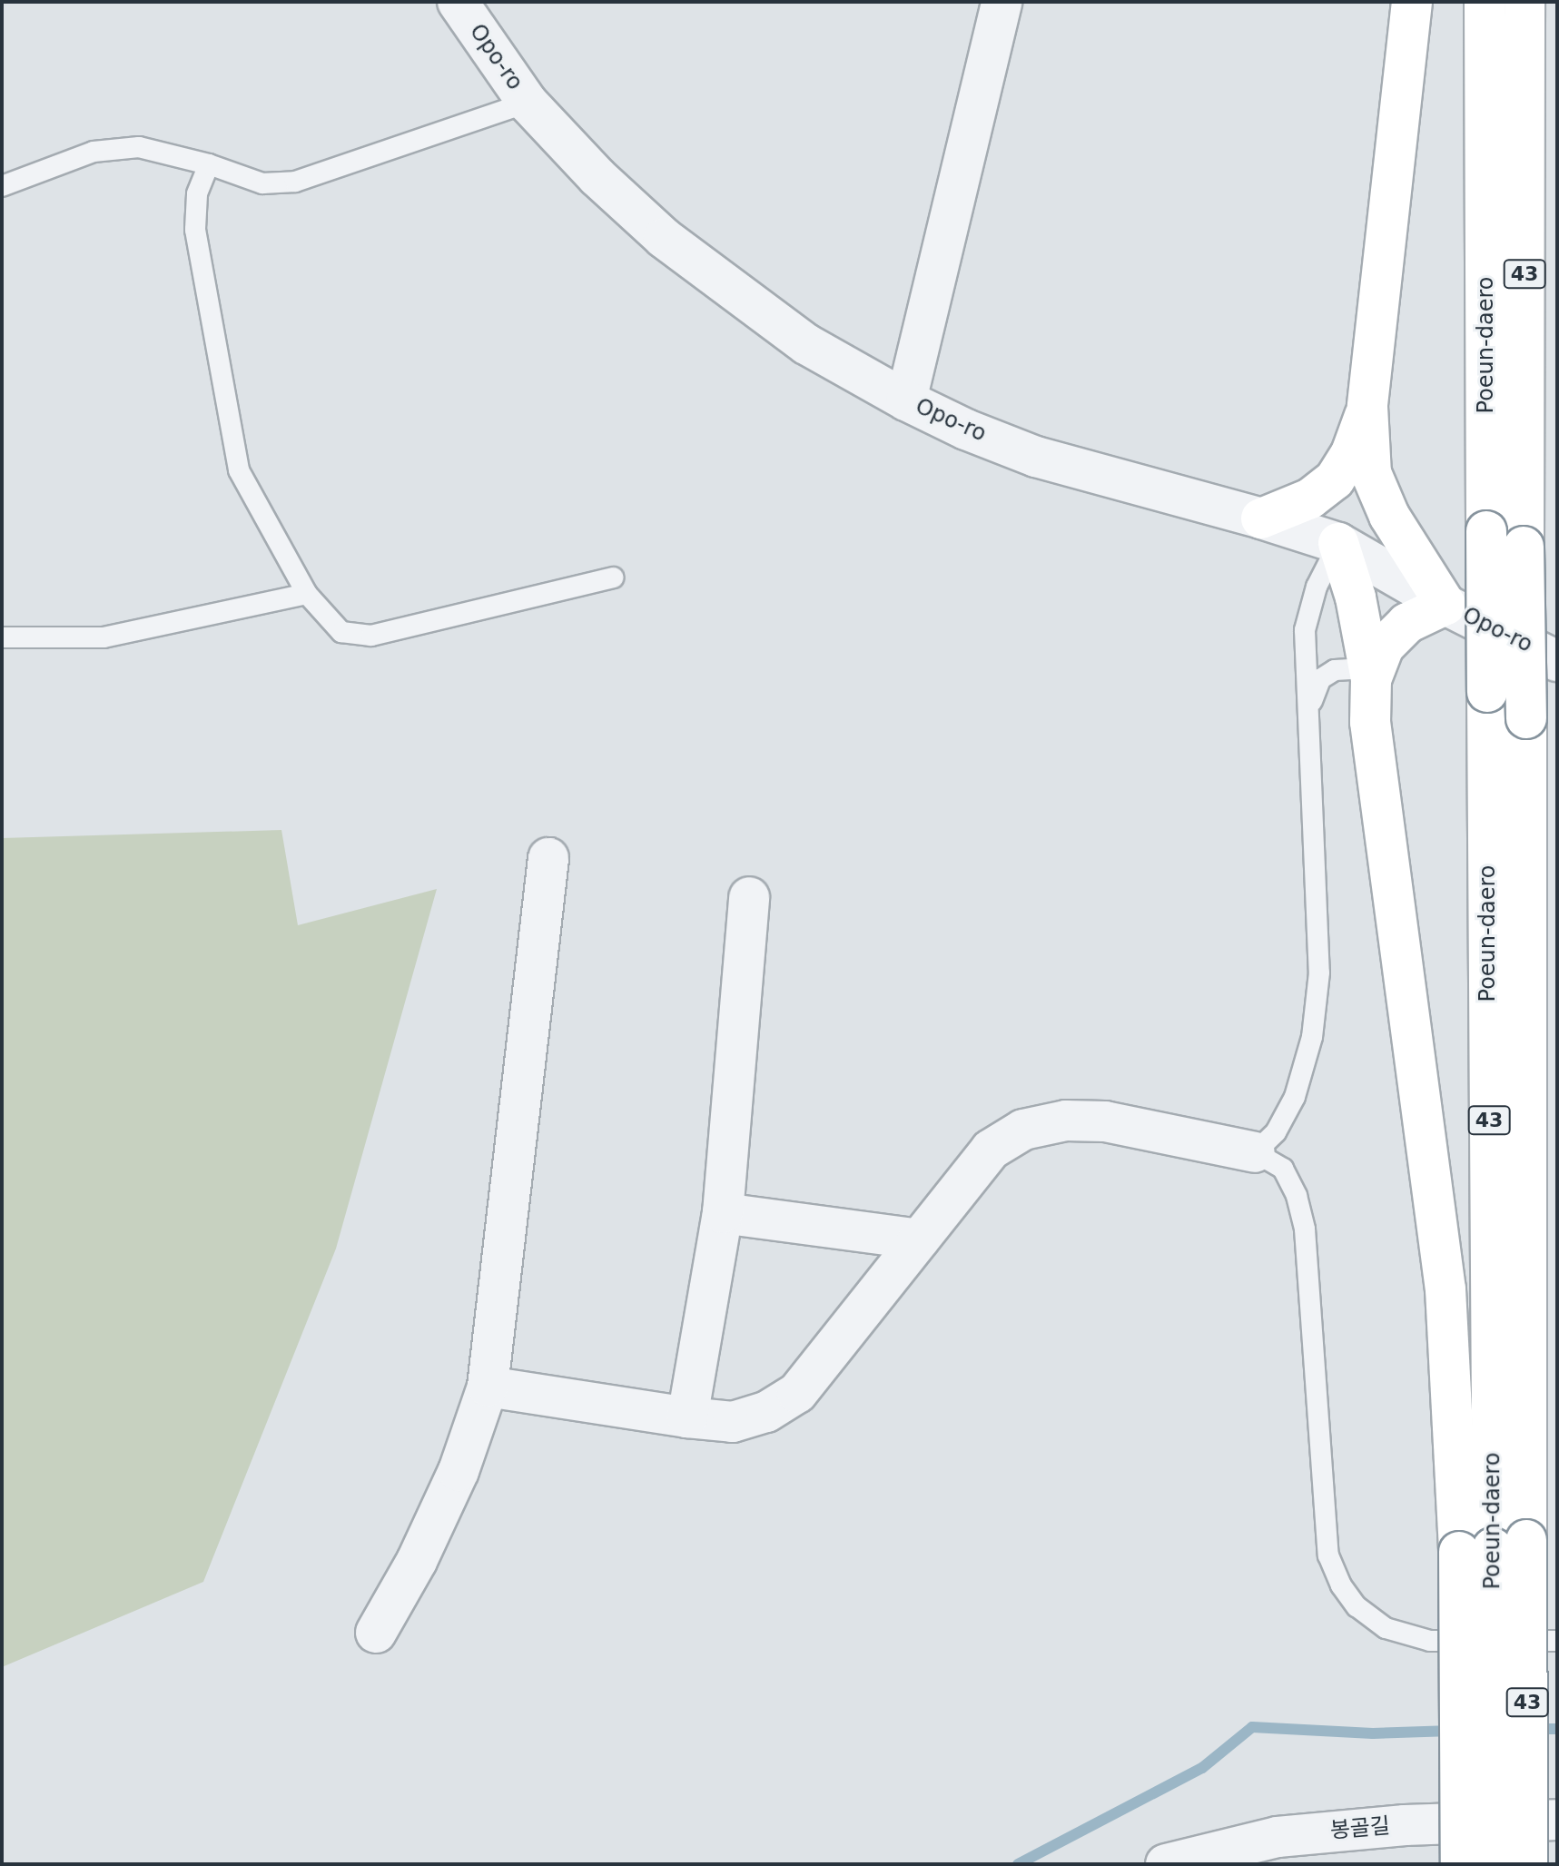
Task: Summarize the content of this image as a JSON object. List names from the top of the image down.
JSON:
{
  "streets": {
    "highway": ["43", "Poeun-daero"],
    "street": ["Opo-ro", "봉골길"]
  },
  "crossings": [
    ["43", "Poeun-daero"]
  ]
}
